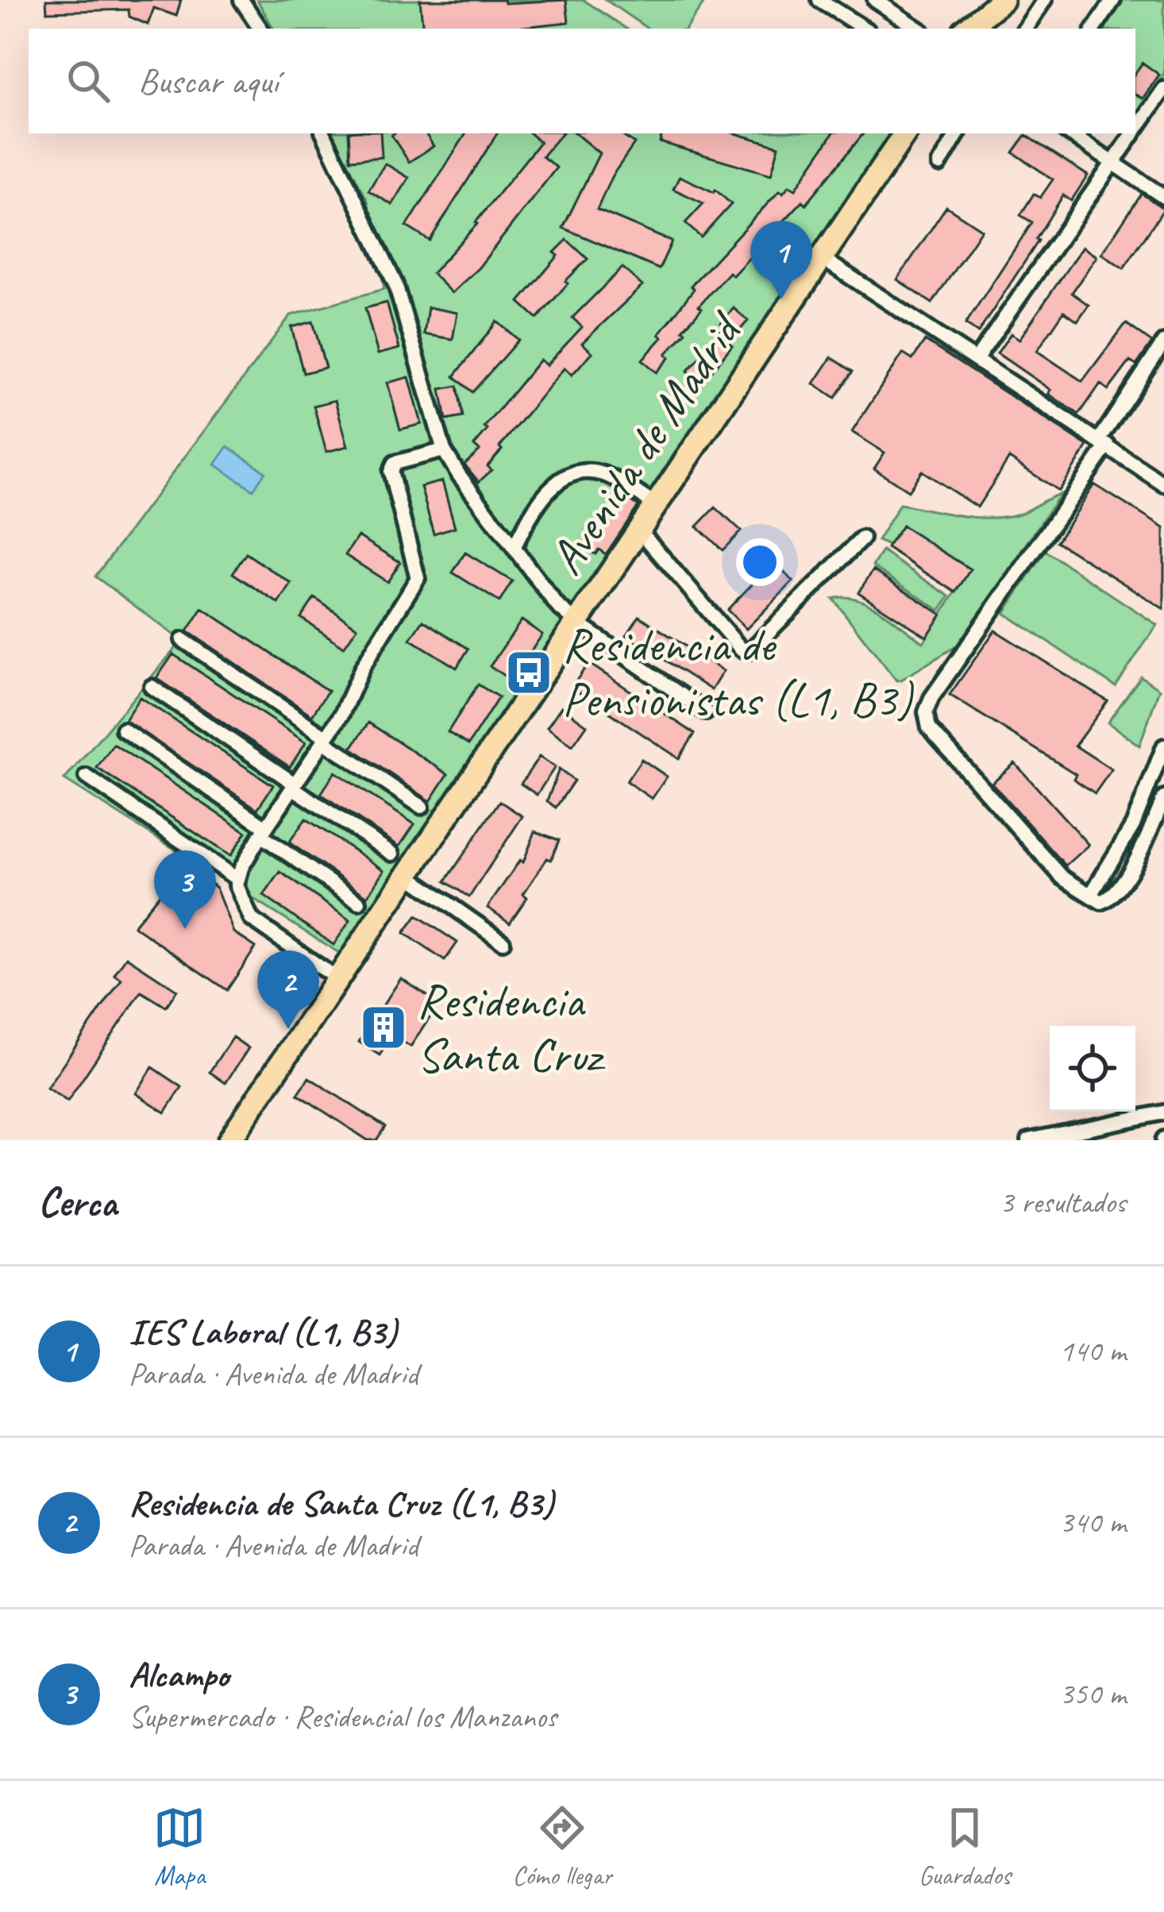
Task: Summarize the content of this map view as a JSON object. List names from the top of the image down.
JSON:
{
  "streets": {
    "main road": ["Avenida de Madrid"]
  },
  "places": {
    "bus stop": ["Residencia de Pensionistas (L1, B3)"],
    "building": ["Residencia Santa Cruz"]
  },
  "page": {
    "search": "Buscar aquí",
    "pins": ["1", "3", "2"],
    "heading": ["Cerca", "3 resultados"],
    "list": [
      {
        "mark": "1",
        "name": "IES Laboral (L1, B3)",
        "note": "Parada · Avenida de Madrid",
        "value": "140 m"
      },
      {
        "mark": "2",
        "name": "Residencia de Santa Cruz (L1, B3)",
        "note": "Parada · Avenida de Madrid",
        "value": "340 m"
      },
      {
        "mark": "3",
        "name": "Alcampo",
        "note": "Supermercado · Residencial los Manzanos",
        "value": "350 m"
      }
    ],
    "nav": ["Mapa", "Cómo llegar", "Guardados"]
  }
}
